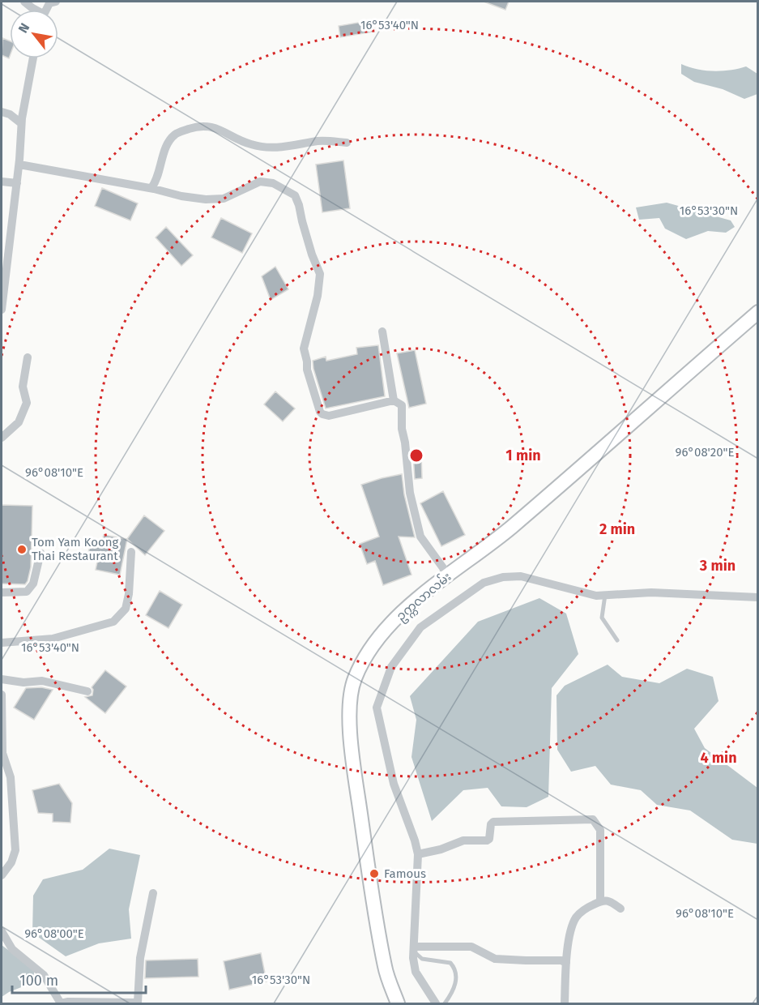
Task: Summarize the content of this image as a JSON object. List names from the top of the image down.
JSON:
{
  "streets": {
    "main road": ["ဥက္ကလာလမ်း"]
  },
  "places": ["Tom Yam Koong Thai Restaurant", "Famous"],
  "scale_bar": "100 m",
  "north": "top left",
  "coordinates": [
    "16°53'40\"N",
    "16°53'30\"N",
    "96°08'20\"E",
    "96°08'10\"E",
    "96°08'00\"E"
  ],
  "rings": [
    "1 min",
    "2 min",
    "3 min",
    "4 min"
  ]
}
